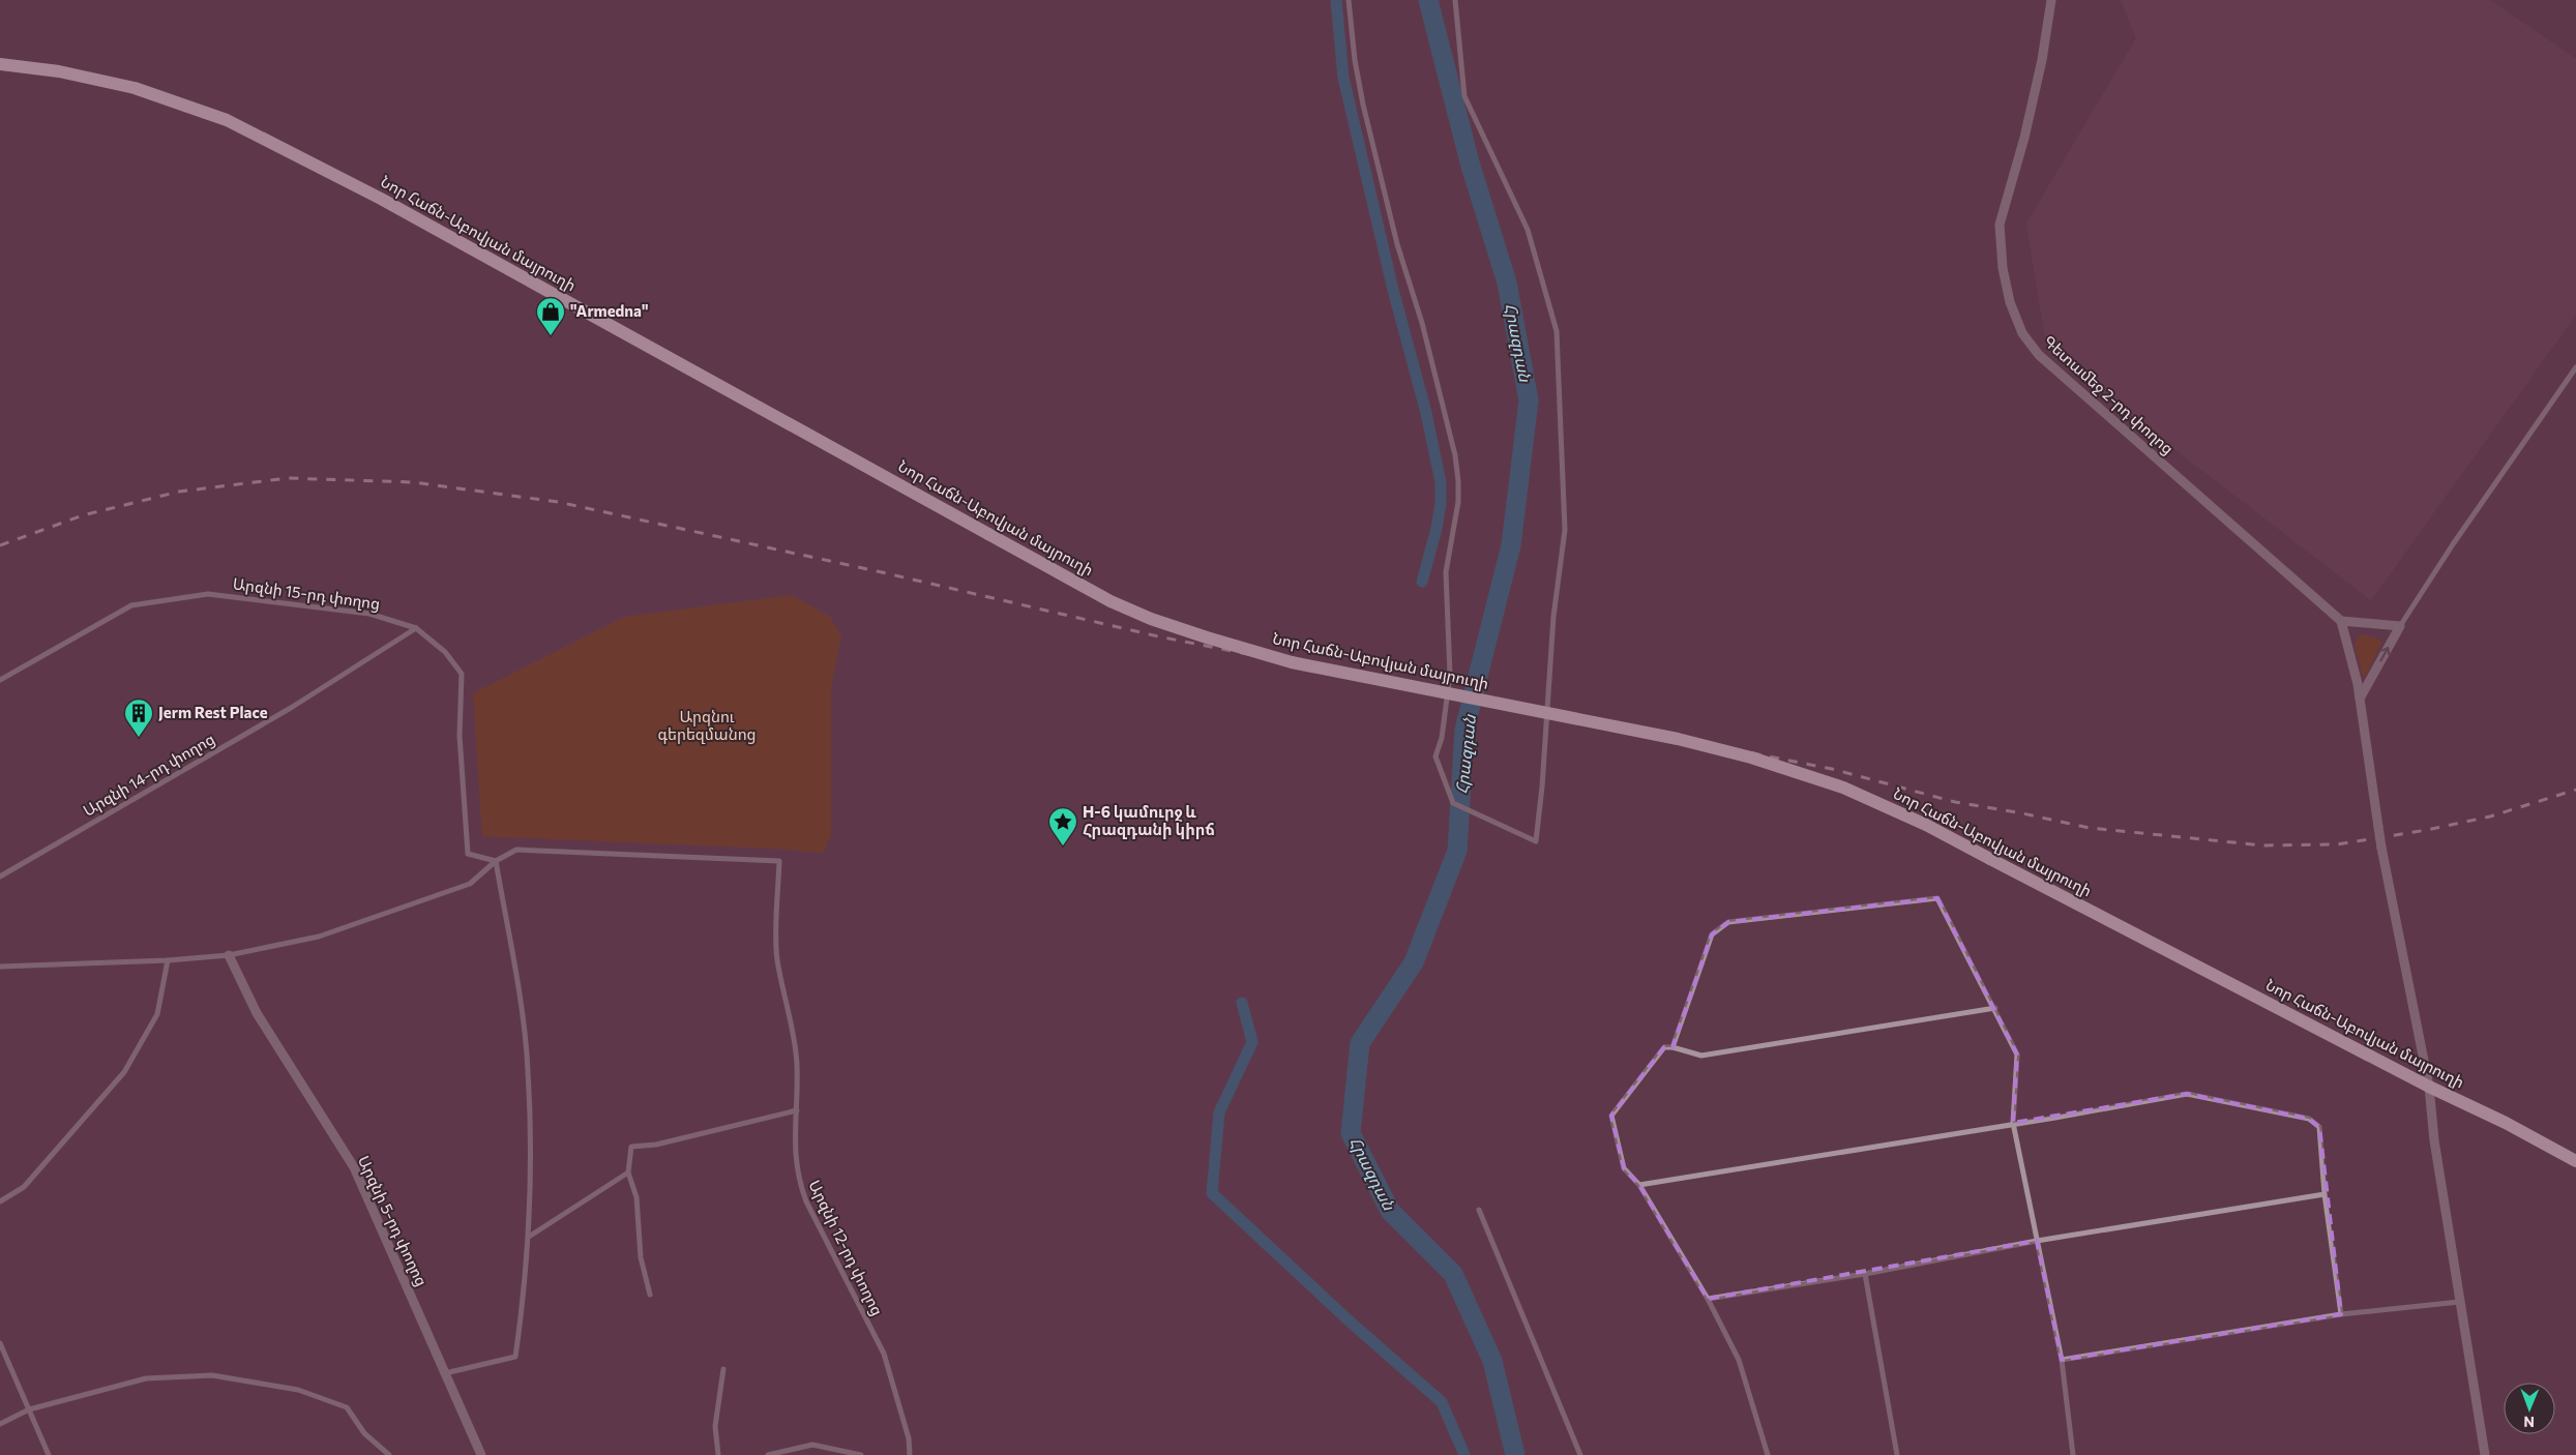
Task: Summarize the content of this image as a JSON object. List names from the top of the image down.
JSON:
{
  "streets": {
    "main road": ["Նոր Հաճն-Աբովյան մայրուղի"],
    "street": [
      "Գետամեջ 2-րդ փողոց",
      "Արզնի 15-րդ փողոց",
      "Արզնի 14-րդ փողոց",
      "Արզնի 5-րդ փողոց",
      "Արզնի 12-րդ փողոց"
    ]
  },
  "crossings": [
    ["Արզնի 15-րդ փողոց", "Արզնի 14-րդ փողոց"],
    ["Արզնի 15-րդ փողոց", "Արզնի 12-րդ փողոց"]
  ],
  "water": ["Հրազդան"],
  "parks": ["Արզնու գերեզմանոց"],
  "places": {
    "shop": ["\"Armedna\""],
    "building": ["Jerm Rest Place"],
    "place": ["H-6 կամուրջ և Հրազդանի կիրճ"]
  },
  "north": "bottom"
}
